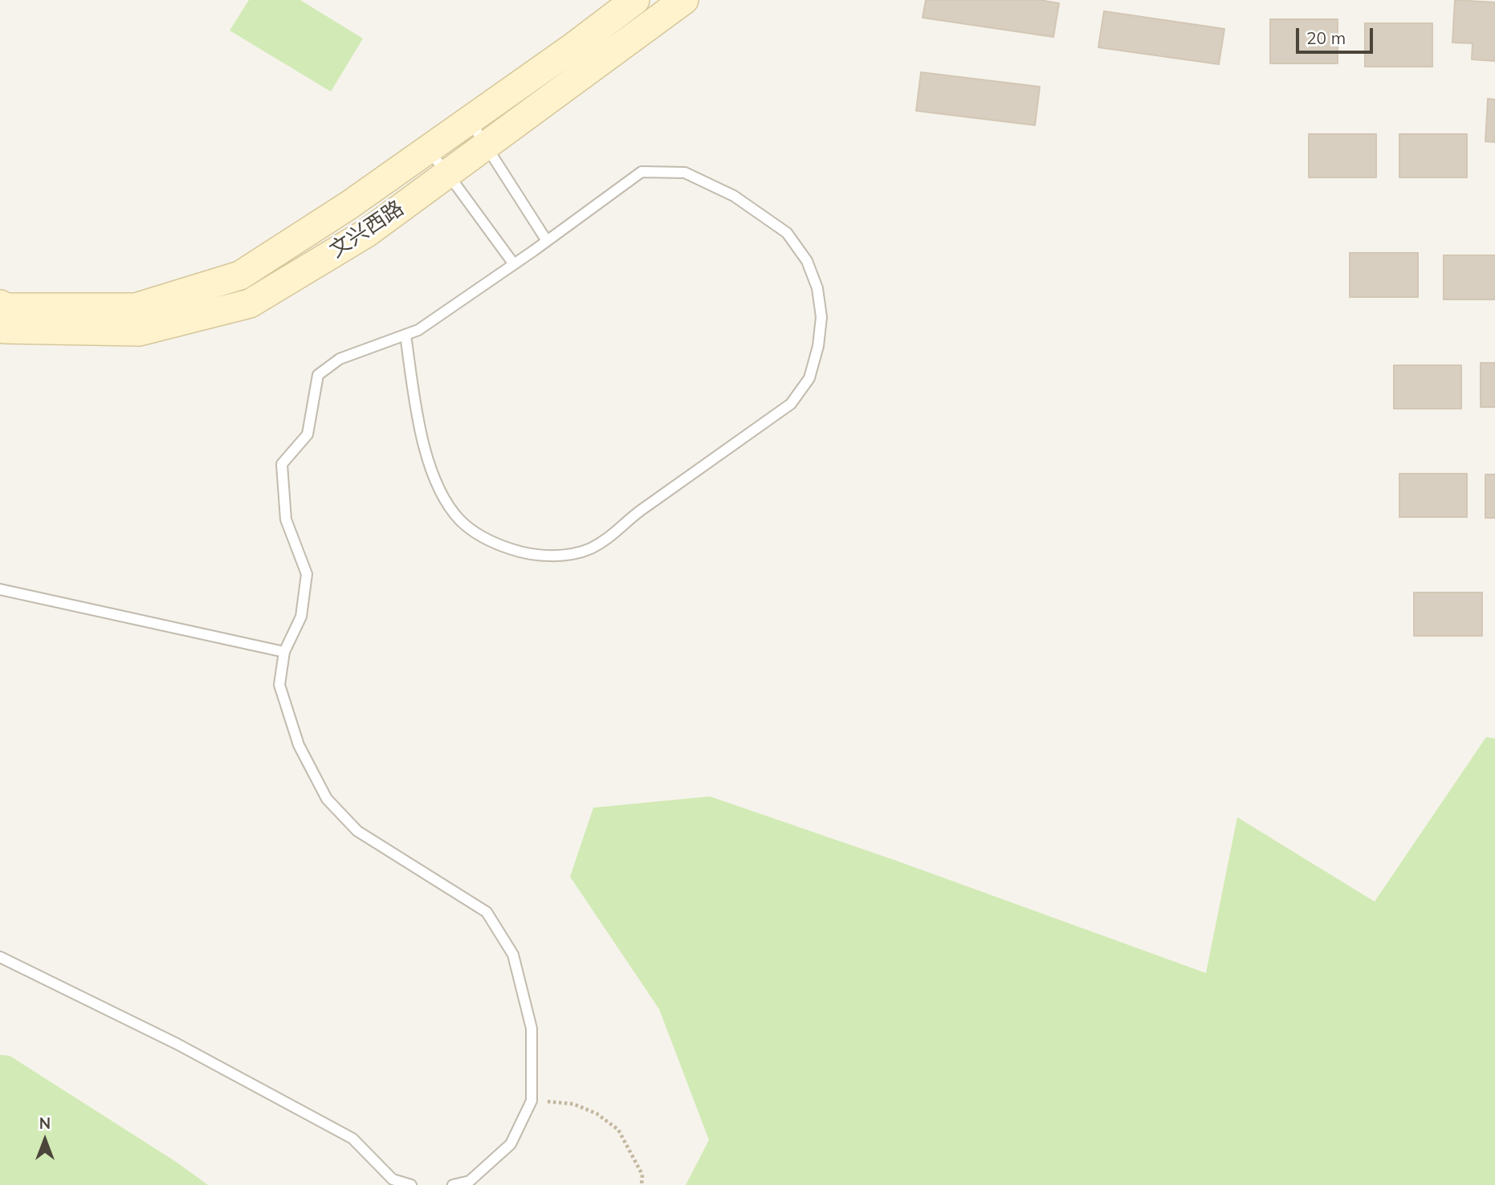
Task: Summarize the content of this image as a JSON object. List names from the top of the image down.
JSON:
{
  "streets": {
    "main road": ["文兴西路"]
  },
  "scale_bar": "20 m",
  "north": "top"
}
